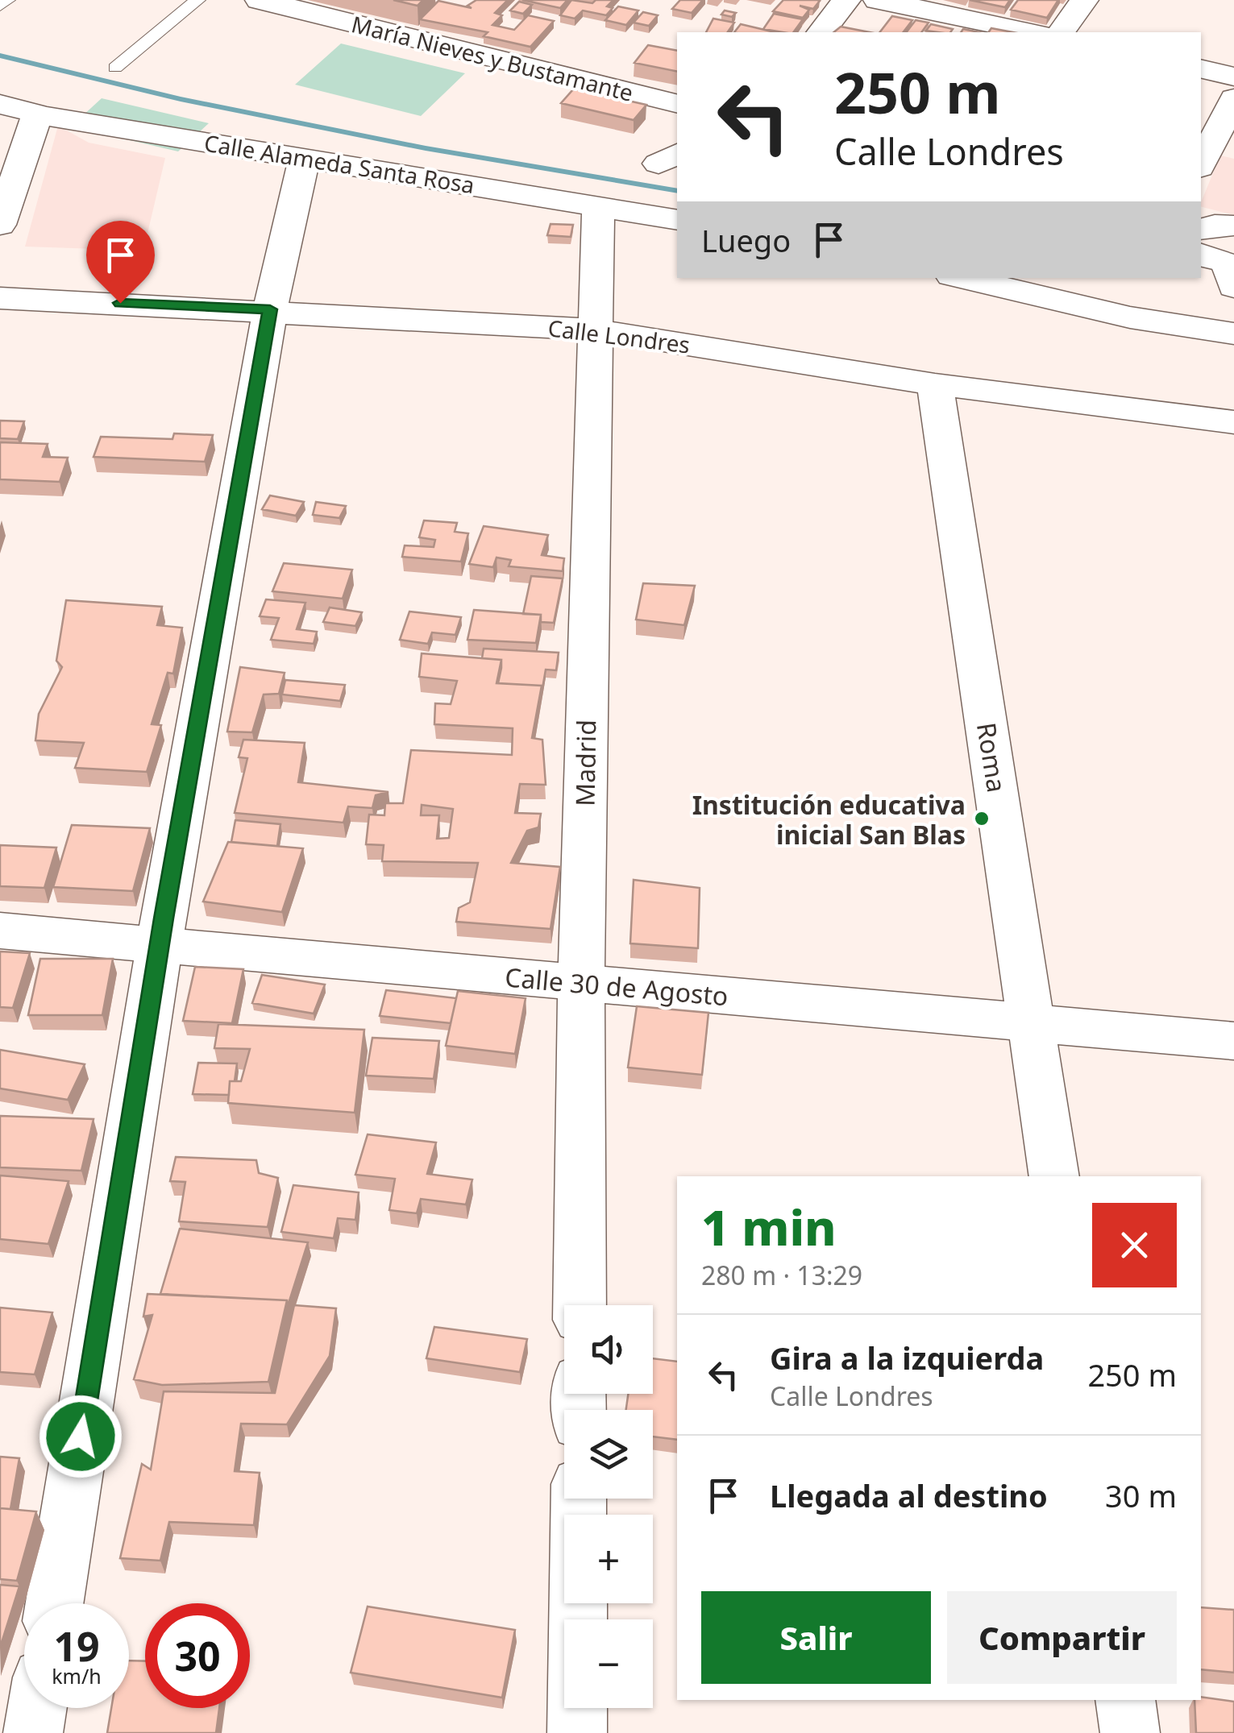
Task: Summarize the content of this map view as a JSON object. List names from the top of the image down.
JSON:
{
  "streets": {
    "street": [
      "María Nieves y Bustamante",
      "Calle Alameda Santa Rosa",
      "Calle Londres",
      "Roma",
      "Madrid",
      "Calle 30 de Agosto"
    ]
  },
  "crossings": [
    ["Calle Alameda Santa Rosa", "Madrid"],
    ["Calle Londres", "Roma"],
    ["Calle Londres", "Madrid"],
    ["Roma", "Calle 30 de Agosto"],
    ["Madrid", "Calle 30 de Agosto"]
  ],
  "places": ["Institución educativa inicial San Blas"],
  "page": {
    "turn": ["250 m", "Calle Londres"],
    "then": "Luego",
    "heading": ["1 min", "280 m · 13:29"],
    "map_buttons": ["+", "−"],
    "list": [
      {
        "name": "Gira a la izquierda",
        "note": "Calle Londres",
        "value": "250 m"
      },
      {
        "name": "Llegada al destino",
        "value": "30 m"
      }
    ],
    "buttons": ["Salir", "Compartir"],
    "speed": "19 km/h",
    "limit": "30"
  }
}
